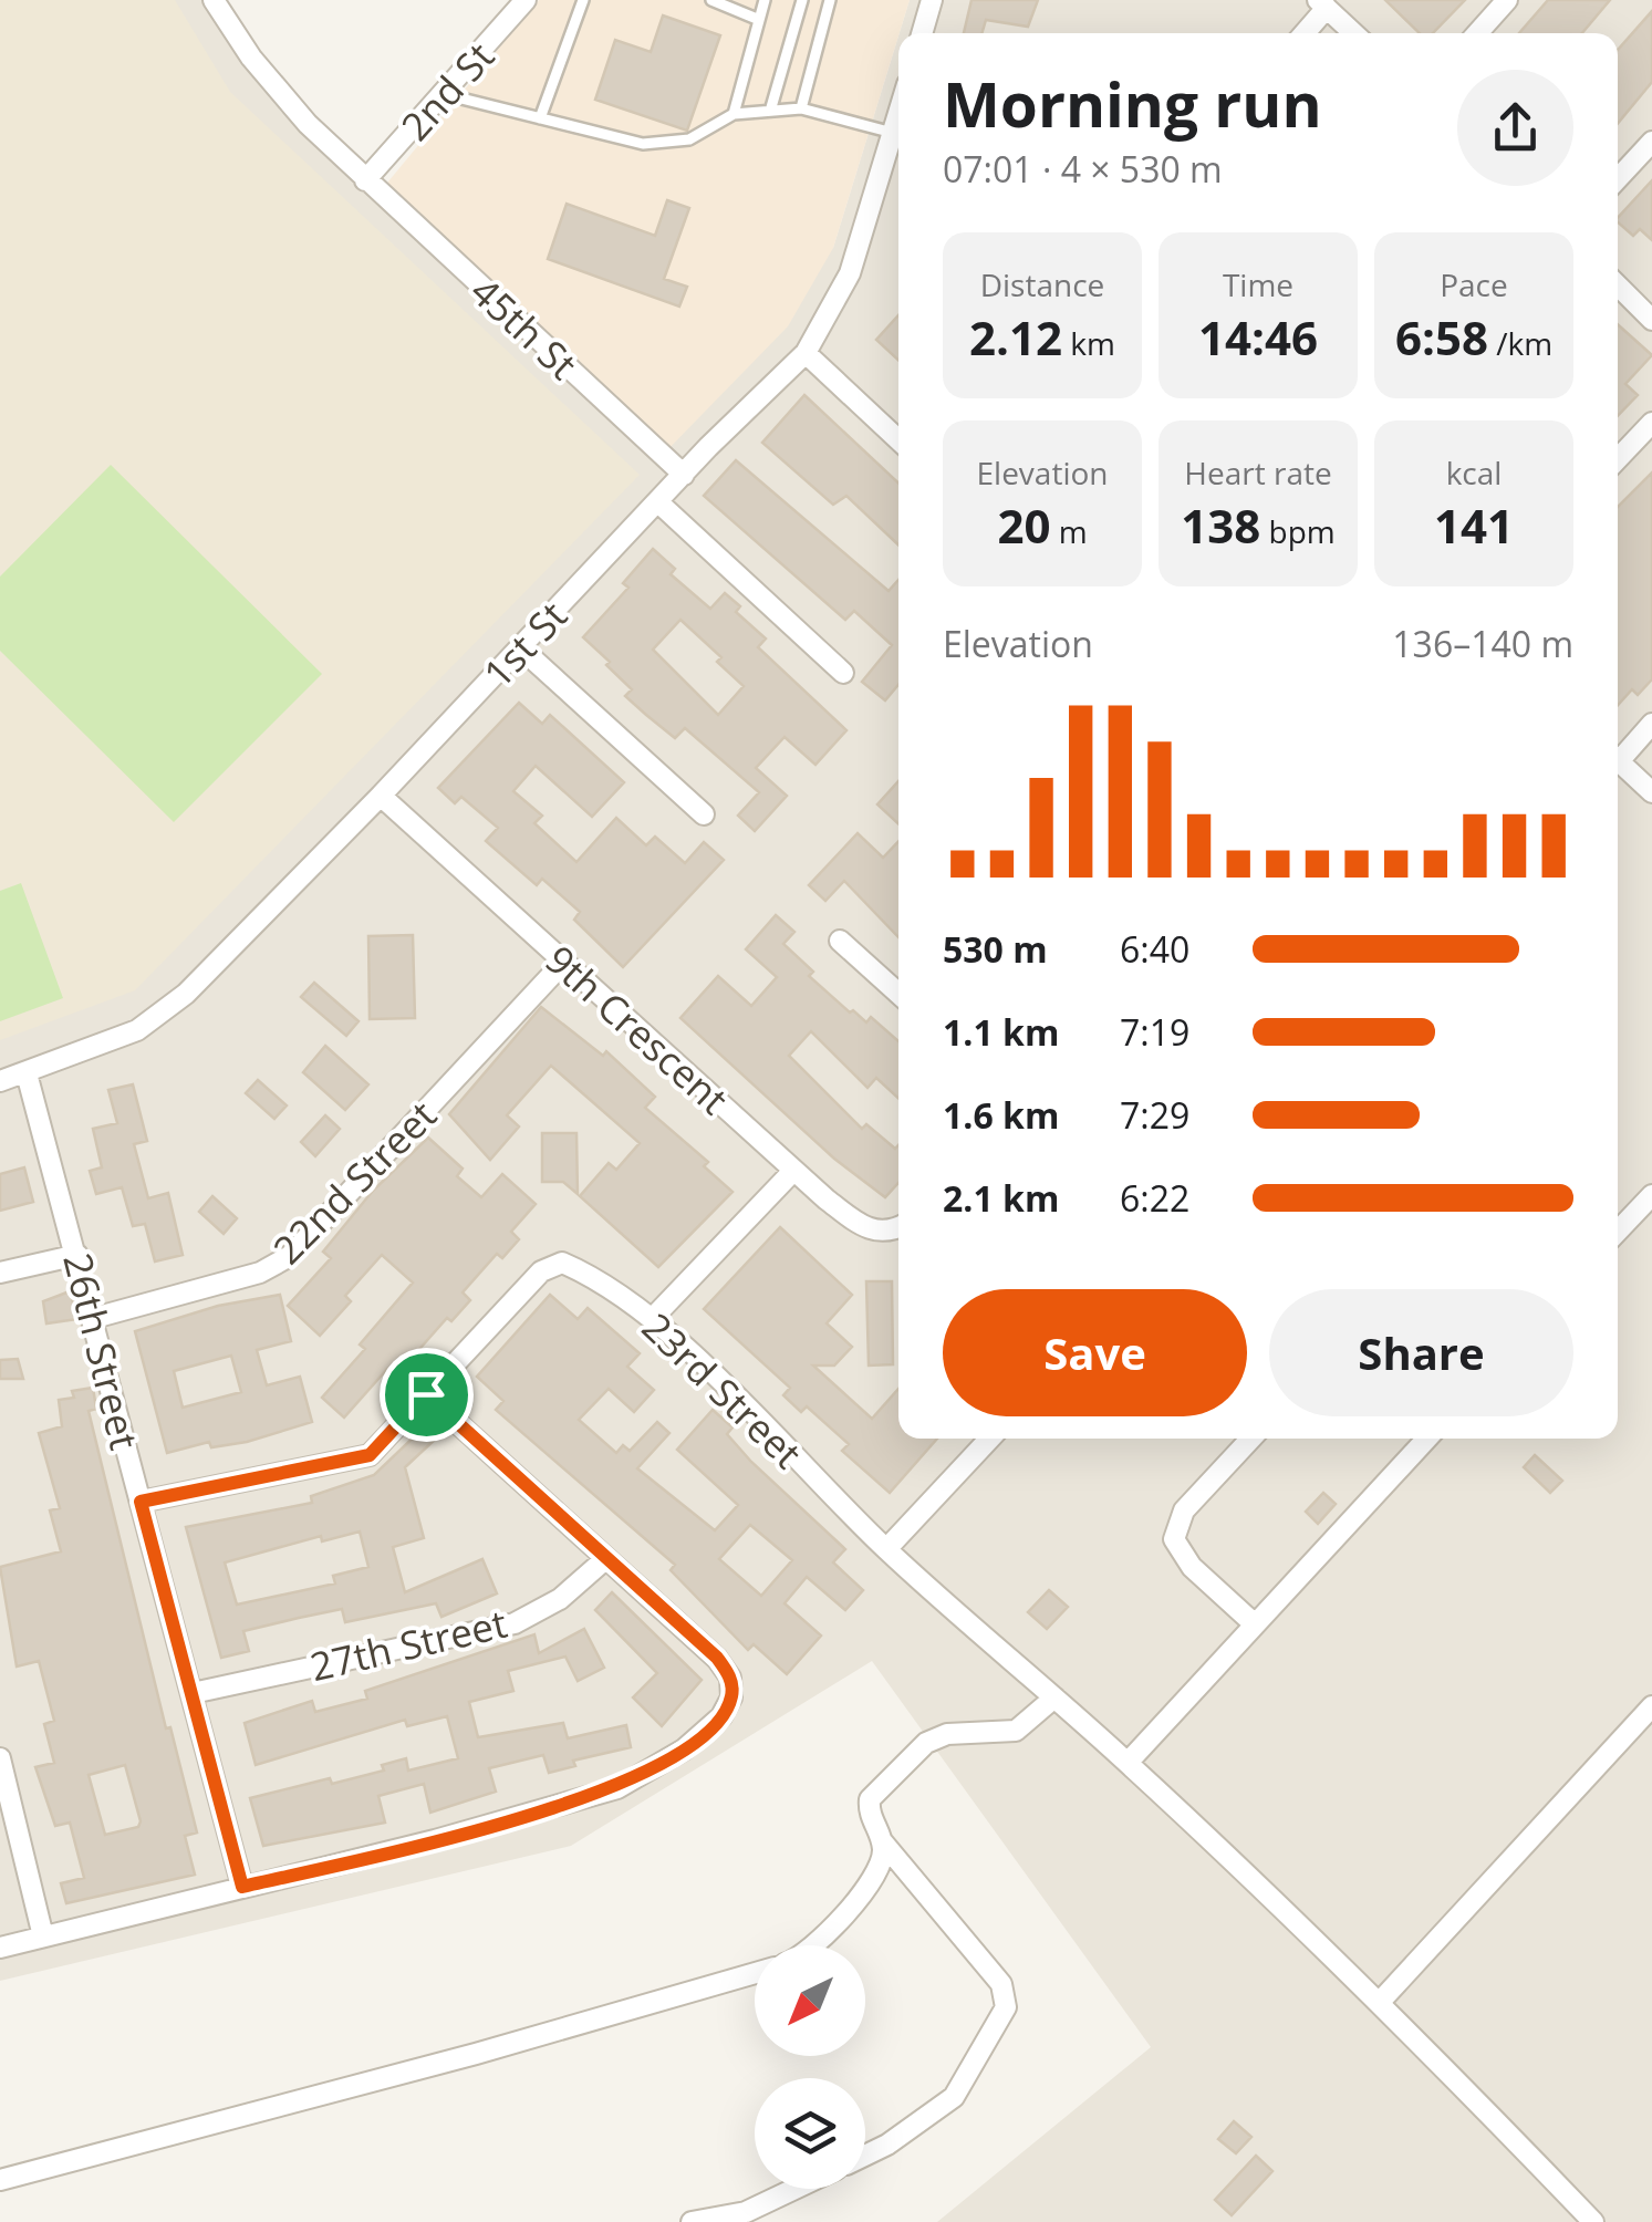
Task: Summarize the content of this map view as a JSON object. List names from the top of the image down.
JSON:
{
  "streets": {
    "street": [
      "2nd St",
      "45th St",
      "1st St",
      "9th Crescent",
      "22nd Street",
      "26th Street",
      "23rd Street",
      "27th Street"
    ]
  },
  "crossings": [
    ["2nd St", "45th St"],
    ["45th St", "1st St"],
    ["1st St", "9th Crescent"],
    ["1st St", "26th Street"],
    ["9th Crescent", "22nd Street"],
    ["22nd Street", "26th Street"],
    ["26th Street", "27th Street"]
  ],
  "north": "bottom left",
  "page": {
    "heading": ["Morning run", "07:01 · 4 × 530 m"],
    "stats": [
      ["Distance", "2.12 km"],
      ["Time", "14:46"],
      ["Pace", "6:58 /km"],
      ["Elevation", "20 m"],
      ["Heart rate", "138 bpm"],
      ["kcal", "141"]
    ],
    "chart": ["Elevation", "136–140 m"],
    "list": [
      {
        "name": "530 m",
        "note": "6:40"
      },
      {
        "name": "1.1 km",
        "note": "7:19"
      },
      {
        "name": "1.6 km",
        "note": "7:29"
      },
      {
        "name": "2.1 km",
        "note": "6:22"
      }
    ],
    "buttons": ["Save", "Share"]
  }
}
